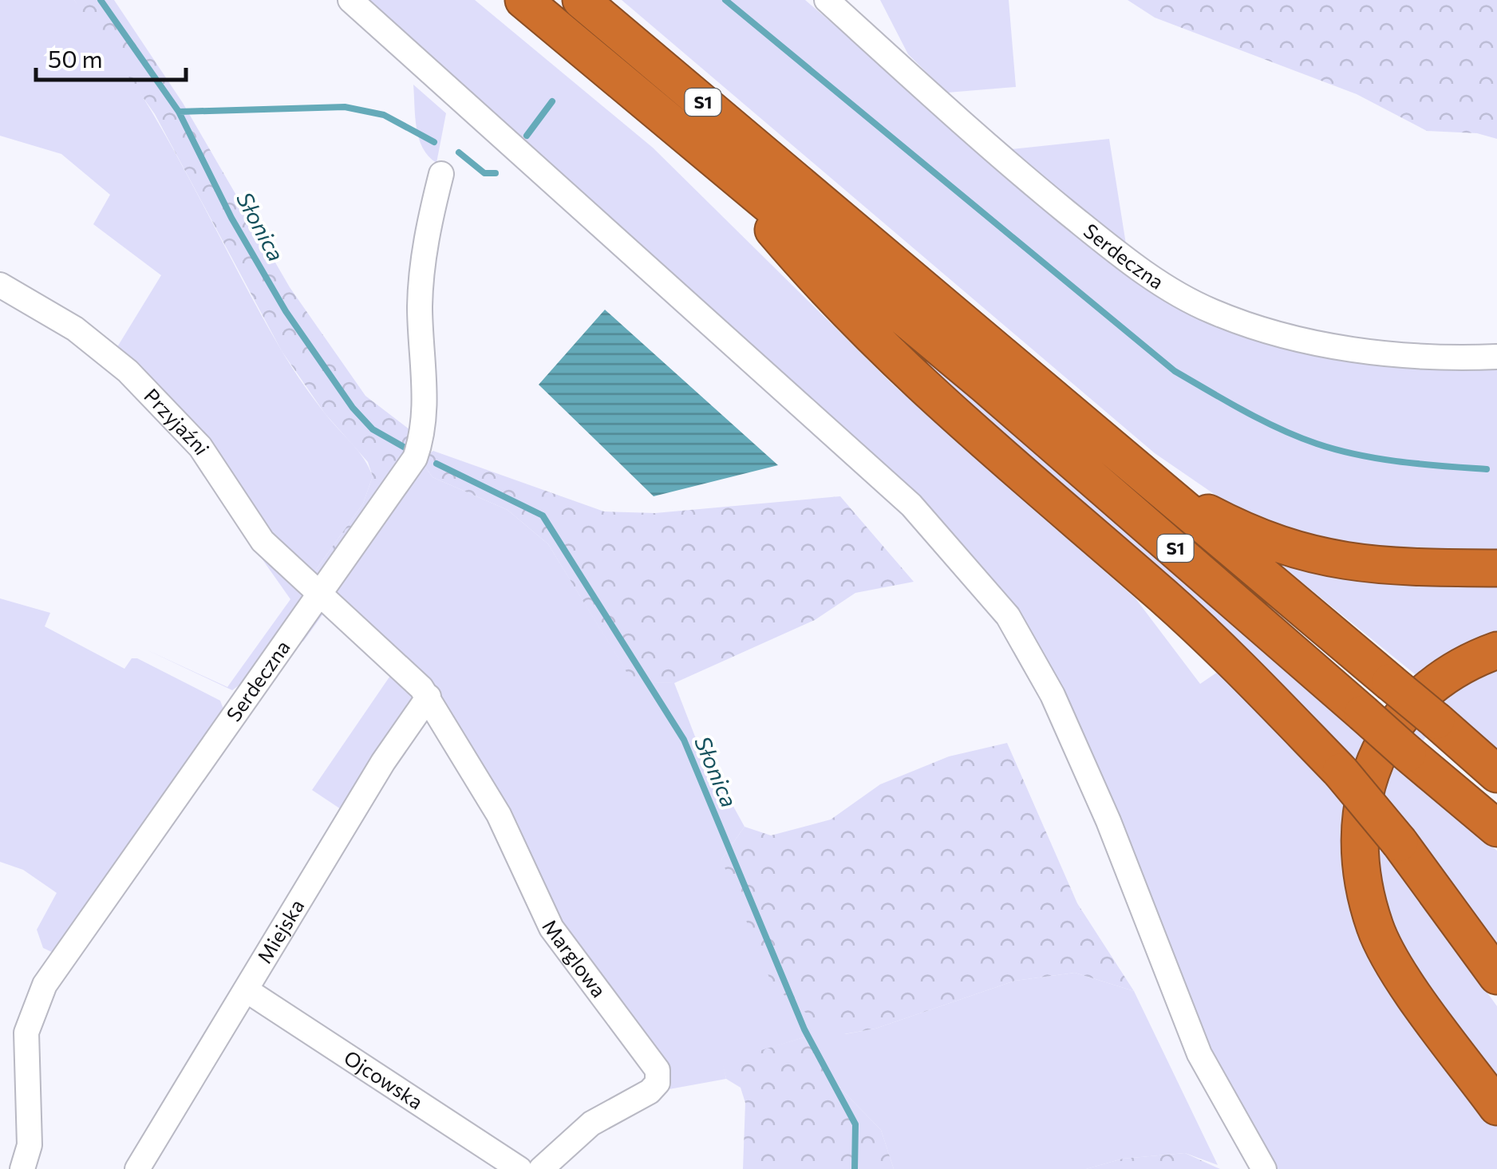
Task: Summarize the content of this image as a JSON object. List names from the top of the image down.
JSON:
{
  "streets": {
    "highway": ["S1"],
    "street": [
      "Serdeczna",
      "Przyjaźni",
      "Miejska",
      "Marglowa",
      "Ojcowska"
    ]
  },
  "crossings": [
    ["Serdeczna", "Przyjaźni"],
    ["Przyjaźni", "Miejska"],
    ["Przyjaźni", "Marglowa"],
    ["Miejska", "Marglowa"],
    ["Miejska", "Ojcowska"]
  ],
  "water": ["Słonica"],
  "scale_bar": "50 m"
}
